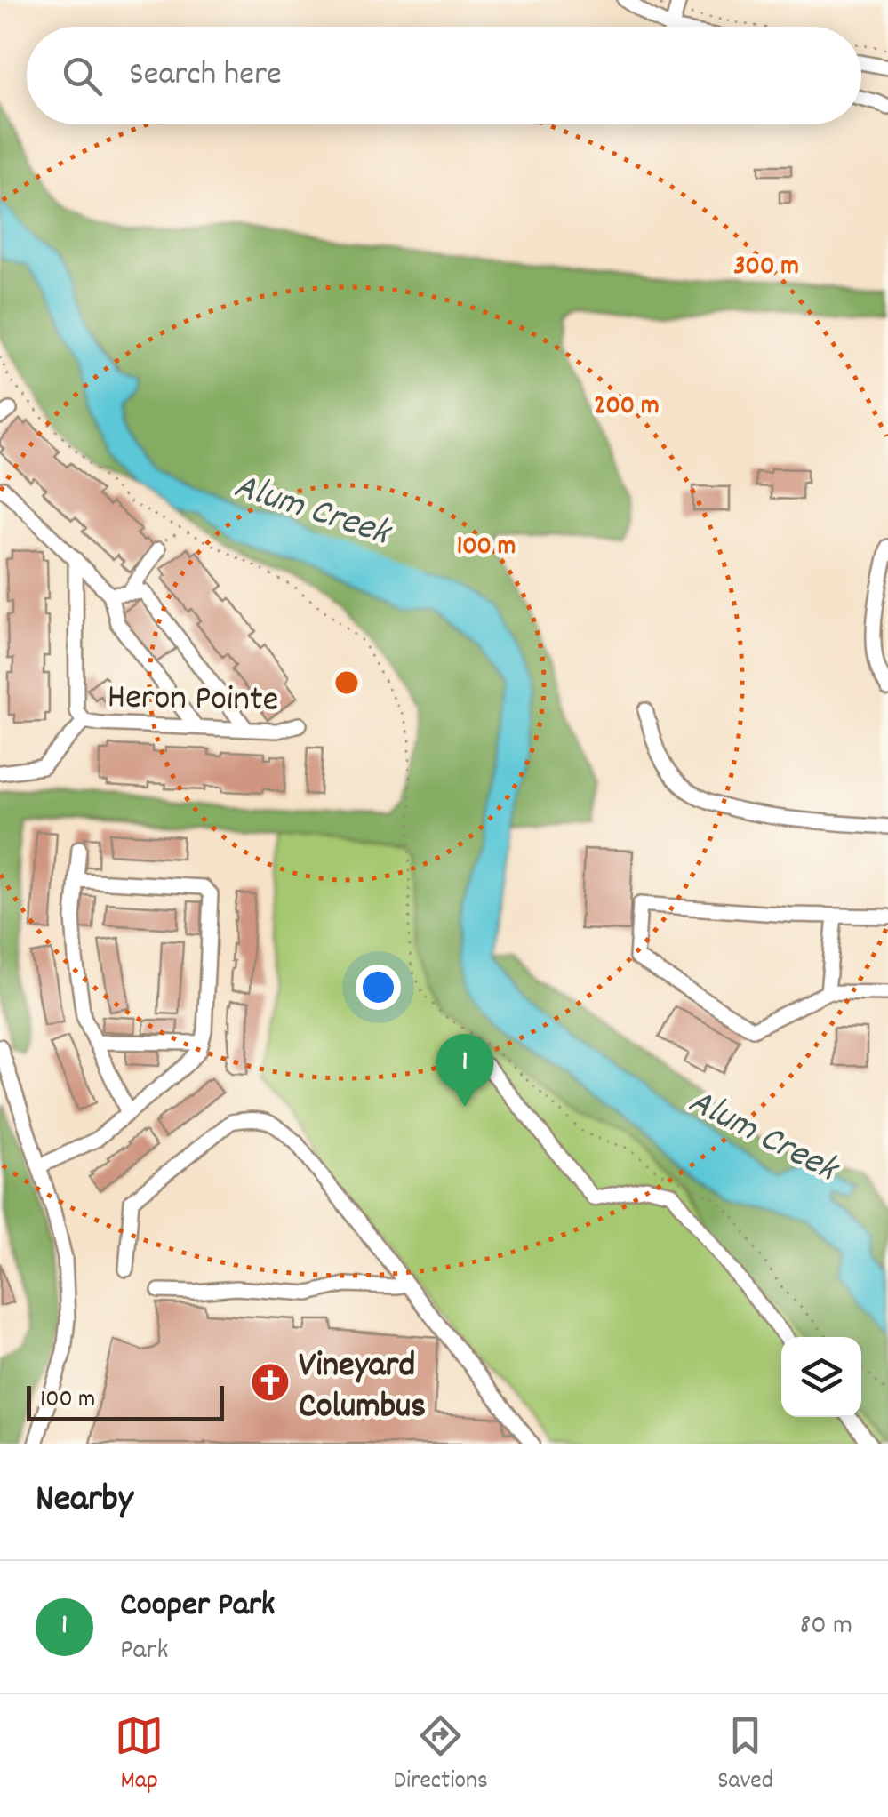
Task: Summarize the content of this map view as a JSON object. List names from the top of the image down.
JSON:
{
  "streets": {
    "street": ["Heron Pointe"]
  },
  "water": ["Alum Creek"],
  "places": {
    "church": ["Vineyard Columbus"]
  },
  "scale_bar": "100 m",
  "page": {
    "search": "Search here",
    "pins": "1",
    "scale": "100 m",
    "heading": "Nearby",
    "list": [
      {
        "mark": "1",
        "name": "Cooper Park",
        "note": "Park",
        "value": "80 m"
      }
    ],
    "nav": ["Map", "Directions", "Saved"]
  },
  "rings": ["300 m", "200 m", "100 m"]
}
